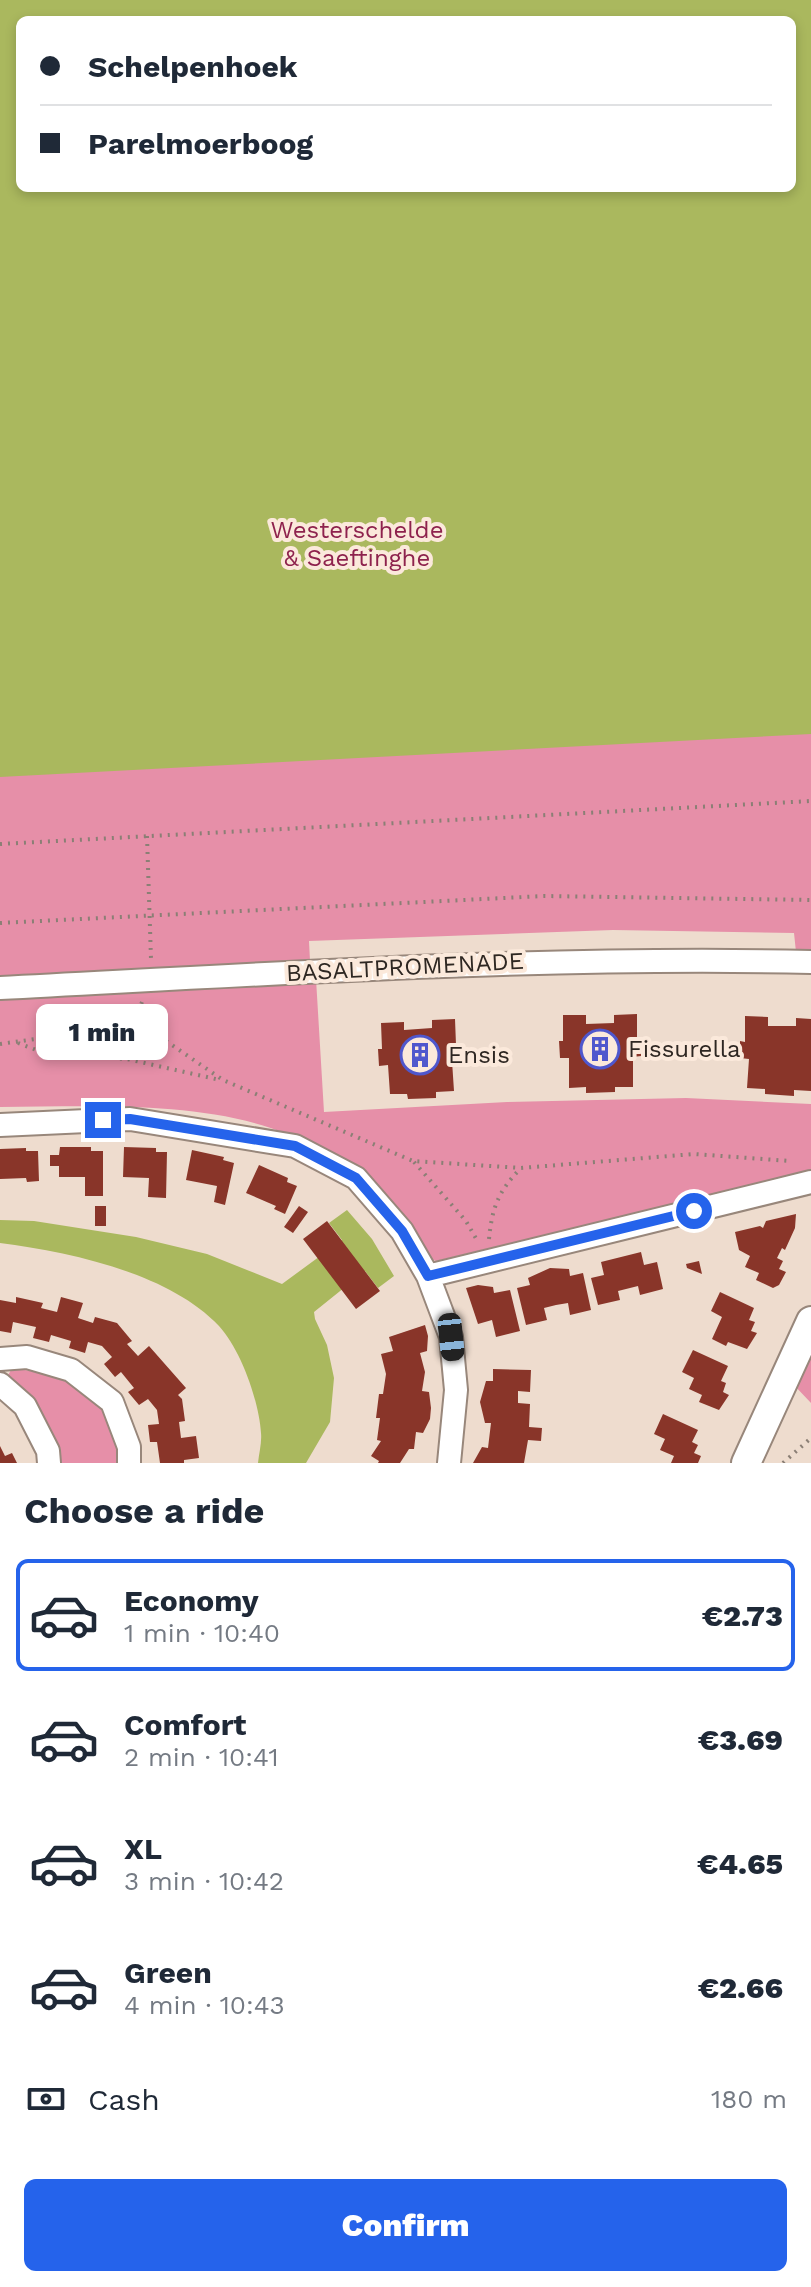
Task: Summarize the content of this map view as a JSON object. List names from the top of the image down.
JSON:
{
  "streets": {
    "street": ["BASALTPROMENADE"]
  },
  "parks": ["Westerschelde & Saeftinghe"],
  "places": {
    "building": ["Fissurella", "Ensis"]
  },
  "page": {
    "banner": ["Schelpenhoek", "Parelmoerboog"],
    "bubble": "1 min",
    "heading": "Choose a ride",
    "list": [
      {
        "name": "Economy",
        "note": "1 min · 10:40",
        "value": "€2.73"
      },
      {
        "name": "Comfort",
        "note": "2 min · 10:41",
        "value": "€3.69"
      },
      {
        "name": "XL",
        "note": "3 min · 10:42",
        "value": "€4.65"
      },
      {
        "name": "Green",
        "note": "4 min · 10:43",
        "value": "€2.66"
      }
    ],
    "pay": ["Cash", "180 m"],
    "buttons": "Confirm"
  }
}
